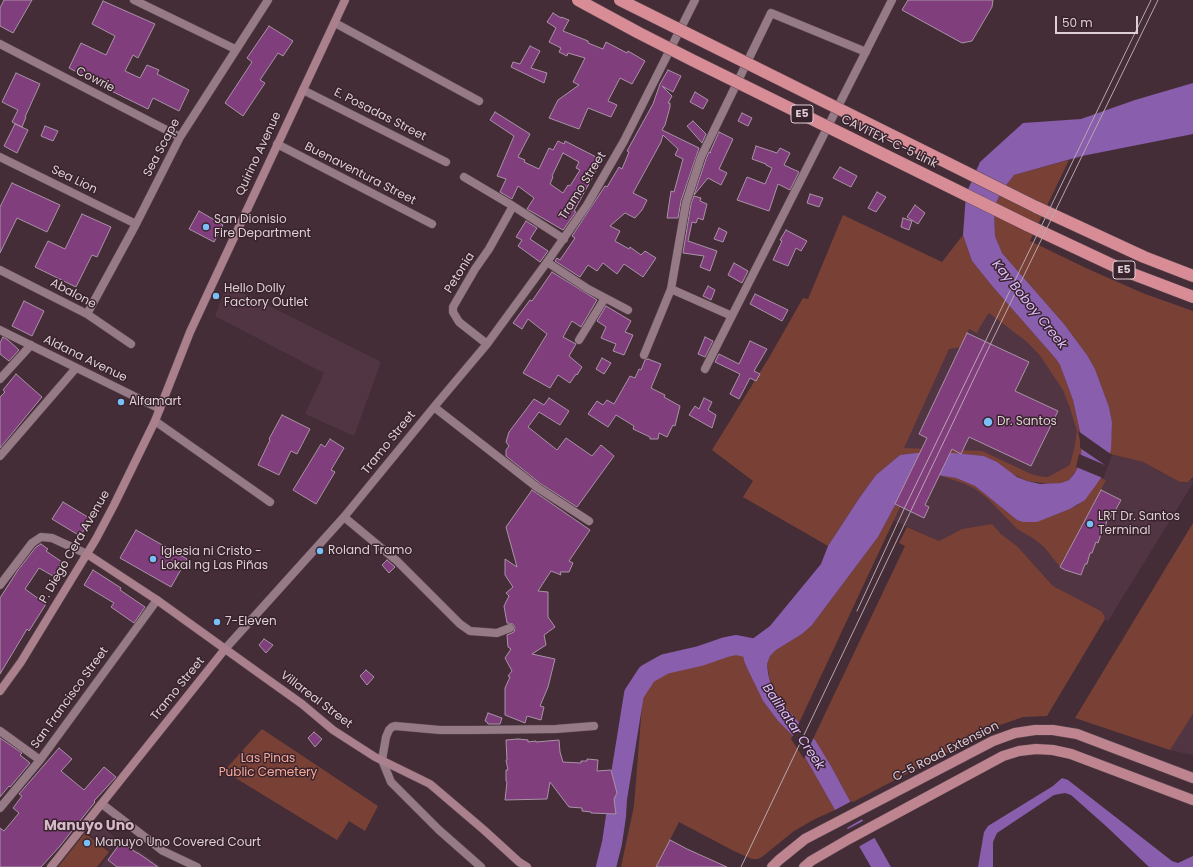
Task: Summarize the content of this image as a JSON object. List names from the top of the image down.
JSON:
{
  "streets": {
    "highway": ["E5", "CAVITEX–C-5 Link"],
    "main road": ["C-5 Road Extension"],
    "street": [
      "Cowrie",
      "E. Posadas Street",
      "Sea Scape",
      "Quirino Avenue",
      "Buenaventura Street",
      "Sea Lion",
      "Tramo Street",
      "Petonia",
      "Abalone",
      "Aldana Avenue",
      "P. Diego Cera Avenue",
      "San Francisco Street",
      "Villareal Street"
    ]
  },
  "crossings": [
    ["Cowrie", "Sea Scape"],
    ["E. Posadas Street", "Quirino Avenue"],
    ["Sea Scape", "Sea Lion"],
    ["Sea Scape", "Abalone"],
    ["Quirino Avenue", "Buenaventura Street"],
    ["Quirino Avenue", "Aldana Avenue"],
    ["Quirino Avenue", "P. Diego Cera Avenue"],
    ["Tramo Street", "Petonia"],
    ["Tramo Street", "Villareal Street"],
    ["Aldana Avenue", "P. Diego Cera Avenue"],
    ["P. Diego Cera Avenue", "Villareal Street"],
    ["San Francisco Street", "Villareal Street"]
  ],
  "districts": ["Manuyo Uno"],
  "water": ["Kay Boboy Creek", "Balihatar Creek"],
  "parks": ["Las Pinas Public Cemetery"],
  "places": [
    "San Dionisio Fire Department",
    "Hello Dolly Factory Outlet",
    "Alfamart",
    "Dr. Santos",
    "LRT Dr. Santos Terminal",
    "Roland Tramo",
    "Iglesia ni Cristo - Lokal ng Las Piñas",
    "7-Eleven",
    "Manuyo Uno Covered Court"
  ],
  "scale_bar": "50 m"
}
